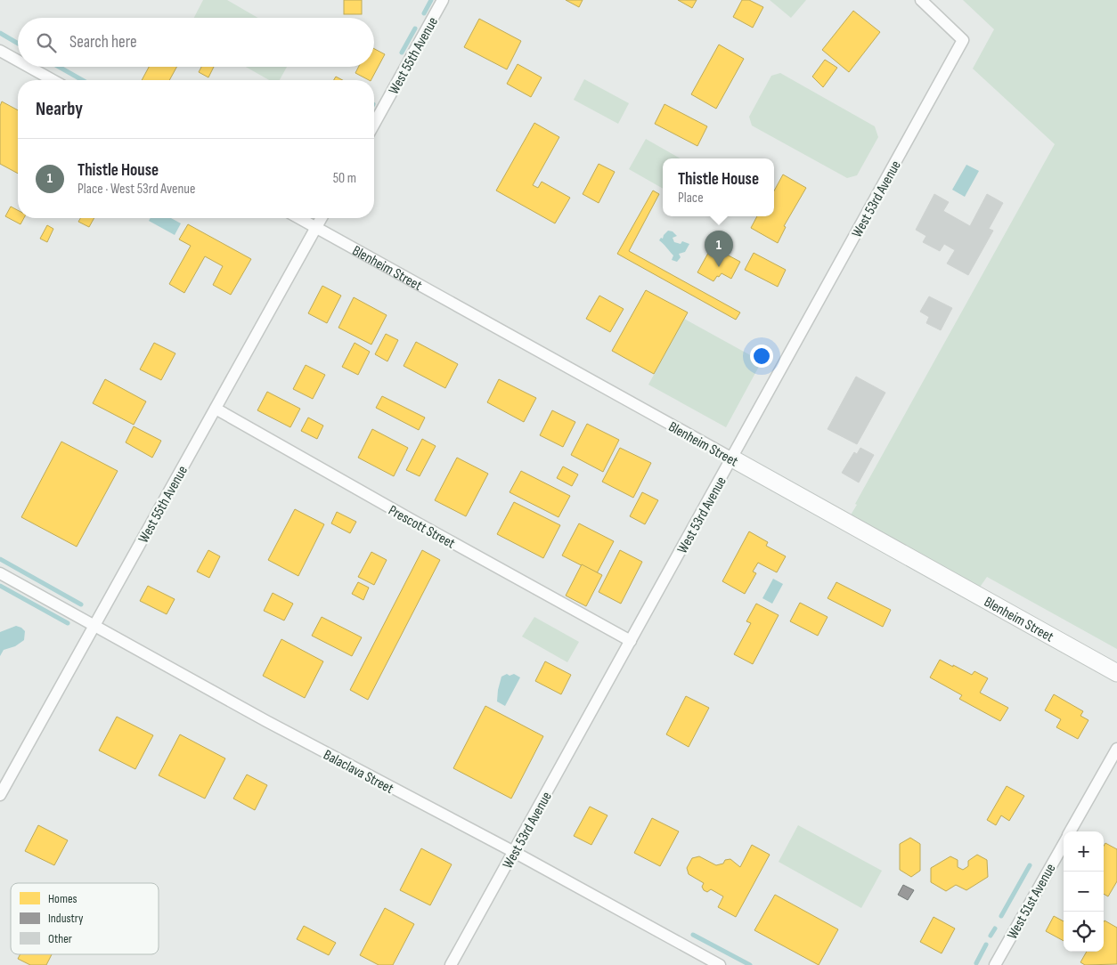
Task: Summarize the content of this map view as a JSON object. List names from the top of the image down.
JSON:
{
  "streets": {
    "street": [
      "West 55th Avenue",
      "West 53rd Avenue",
      "Blenheim Street",
      "Prescott Street",
      "Balaclava Street",
      "West 51st Avenue"
    ]
  },
  "crossings": [
    ["West 55th Avenue", "Blenheim Street"],
    ["West 55th Avenue", "Prescott Street"],
    ["West 55th Avenue", "Balaclava Street"],
    ["West 53rd Avenue", "Blenheim Street"],
    ["West 53rd Avenue", "Prescott Street"],
    ["West 53rd Avenue", "Balaclava Street"]
  ],
  "legend": ["Homes", "Industry", "Other"],
  "page": {
    "search": "Search here",
    "heading": "Nearby",
    "list": [
      {
        "mark": "1",
        "name": "Thistle House",
        "note": "Place · West 53rd Avenue",
        "value": "50 m"
      }
    ],
    "popup": ["Thistle House", "Place"],
    "pins": "1",
    "map_buttons": ["+", "−"]
  }
}
